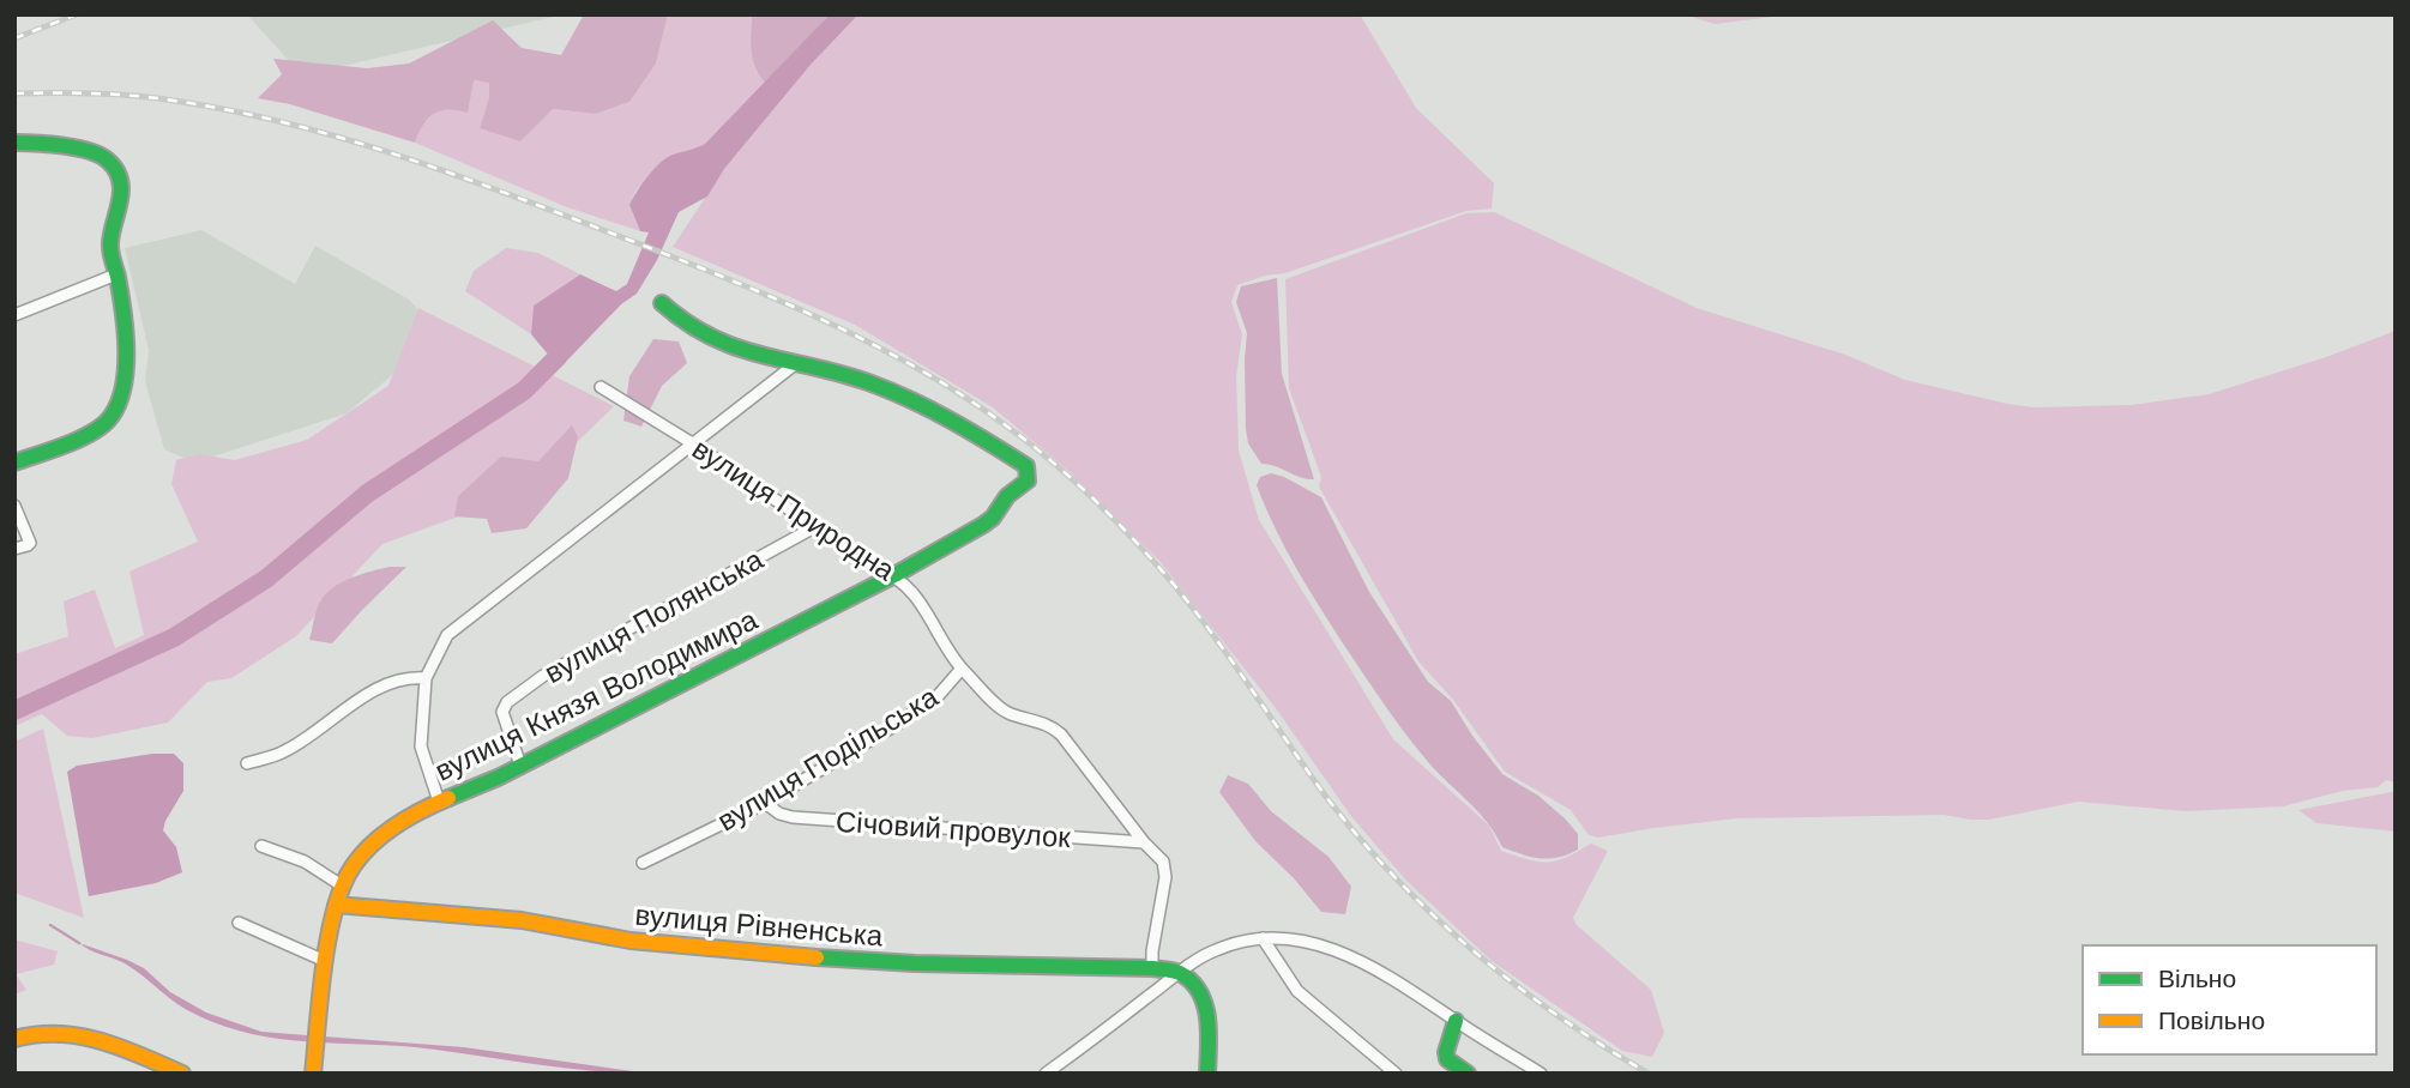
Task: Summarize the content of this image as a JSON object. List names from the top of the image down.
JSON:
{
  "streets": {
    "street": [
      "вулиця Природна",
      "вулиця Полянська",
      "вулиця Князя Володимира",
      "вулиця Подільська",
      "Січовий провулок",
      "вулиця Рівненська"
    ]
  },
  "crossings": [
    ["вулиця Природна", "вулиця Полянська"],
    ["вулиця Природна", "вулиця Князя Володимира"],
    ["вулиця Природна", "вулиця Подільська"],
    ["вулиця Природна", "Січовий провулок"],
    ["вулиця Природна", "вулиця Рівненська"],
    ["вулиця Полянська", "вулиця Князя Володимира"],
    ["вулиця Князя Володимира", "вулиця Рівненська"],
    ["вулиця Подільська", "Січовий провулок"]
  ],
  "legend": ["Вільно", "Повільно"]
}
